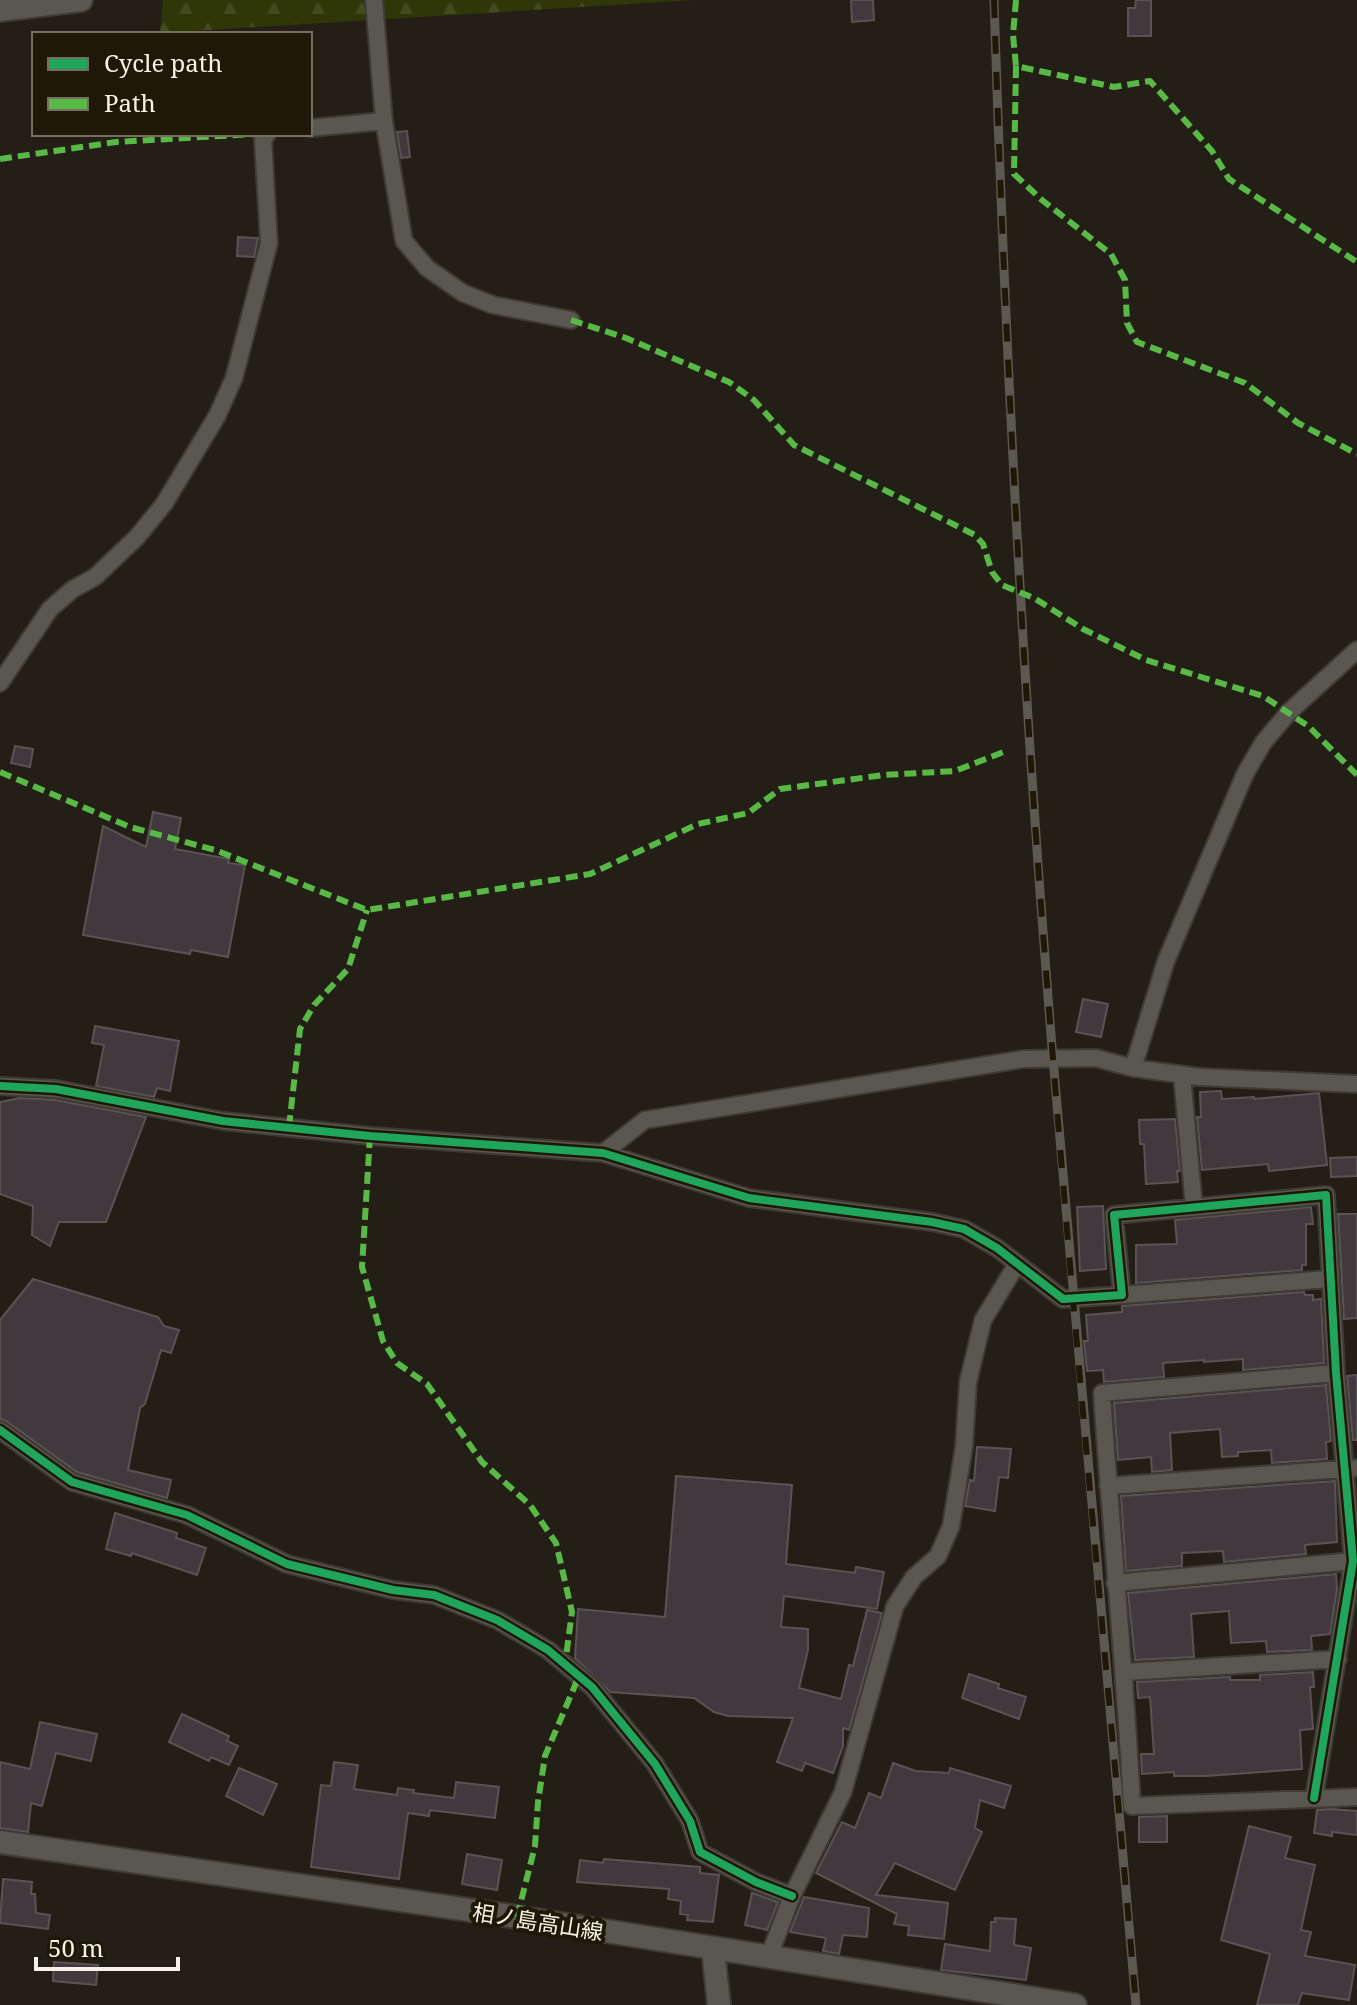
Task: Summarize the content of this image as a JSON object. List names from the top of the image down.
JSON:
{
  "streets": {
    "main road": ["相ノ島高山線"]
  },
  "legend": ["Cycle path", "Path"],
  "scale_bar": "50 m"
}
